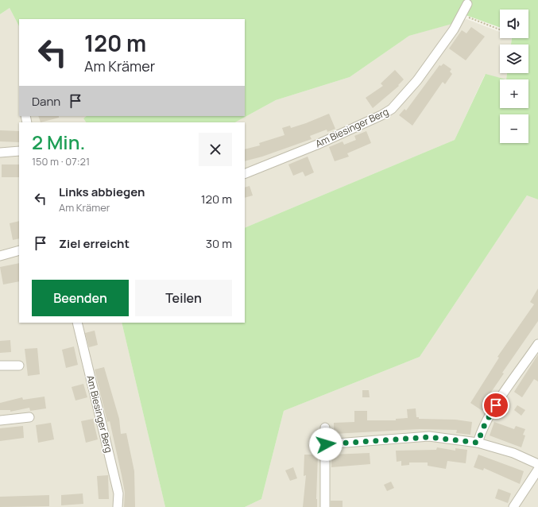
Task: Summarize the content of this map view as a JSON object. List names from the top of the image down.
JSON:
{
  "streets": {
    "street": ["Am Biesinger Berg"]
  },
  "page": {
    "map_buttons": ["+", "−"],
    "turn": ["120 m", "Am Krämer"],
    "then": "Dann",
    "heading": ["2 Min.", "150 m · 07:21"],
    "list": [
      {
        "name": "Links abbiegen",
        "note": "Am Krämer",
        "value": "120 m"
      },
      {
        "name": "Ziel erreicht",
        "value": "30 m"
      }
    ],
    "buttons": ["Beenden", "Teilen"]
  }
}
